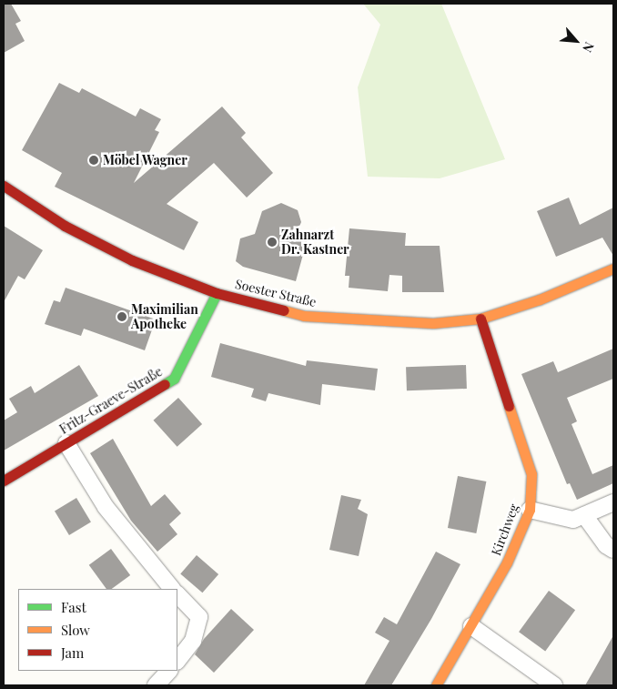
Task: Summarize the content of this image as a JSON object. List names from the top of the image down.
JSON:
{
  "streets": {
    "street": ["Soester Straße", "Fritz-Graeve-Straße", "Kirchweg"]
  },
  "crossings": [
    ["Soester Straße", "Fritz-Graeve-Straße"],
    ["Soester Straße", "Kirchweg"]
  ],
  "places": ["Möbel Wagner", "Zahnarzt Dr. Kastner", "Maximilian Apotheke"],
  "legend": ["Fast", "Slow", "Jam"],
  "north": "bottom right"
}
